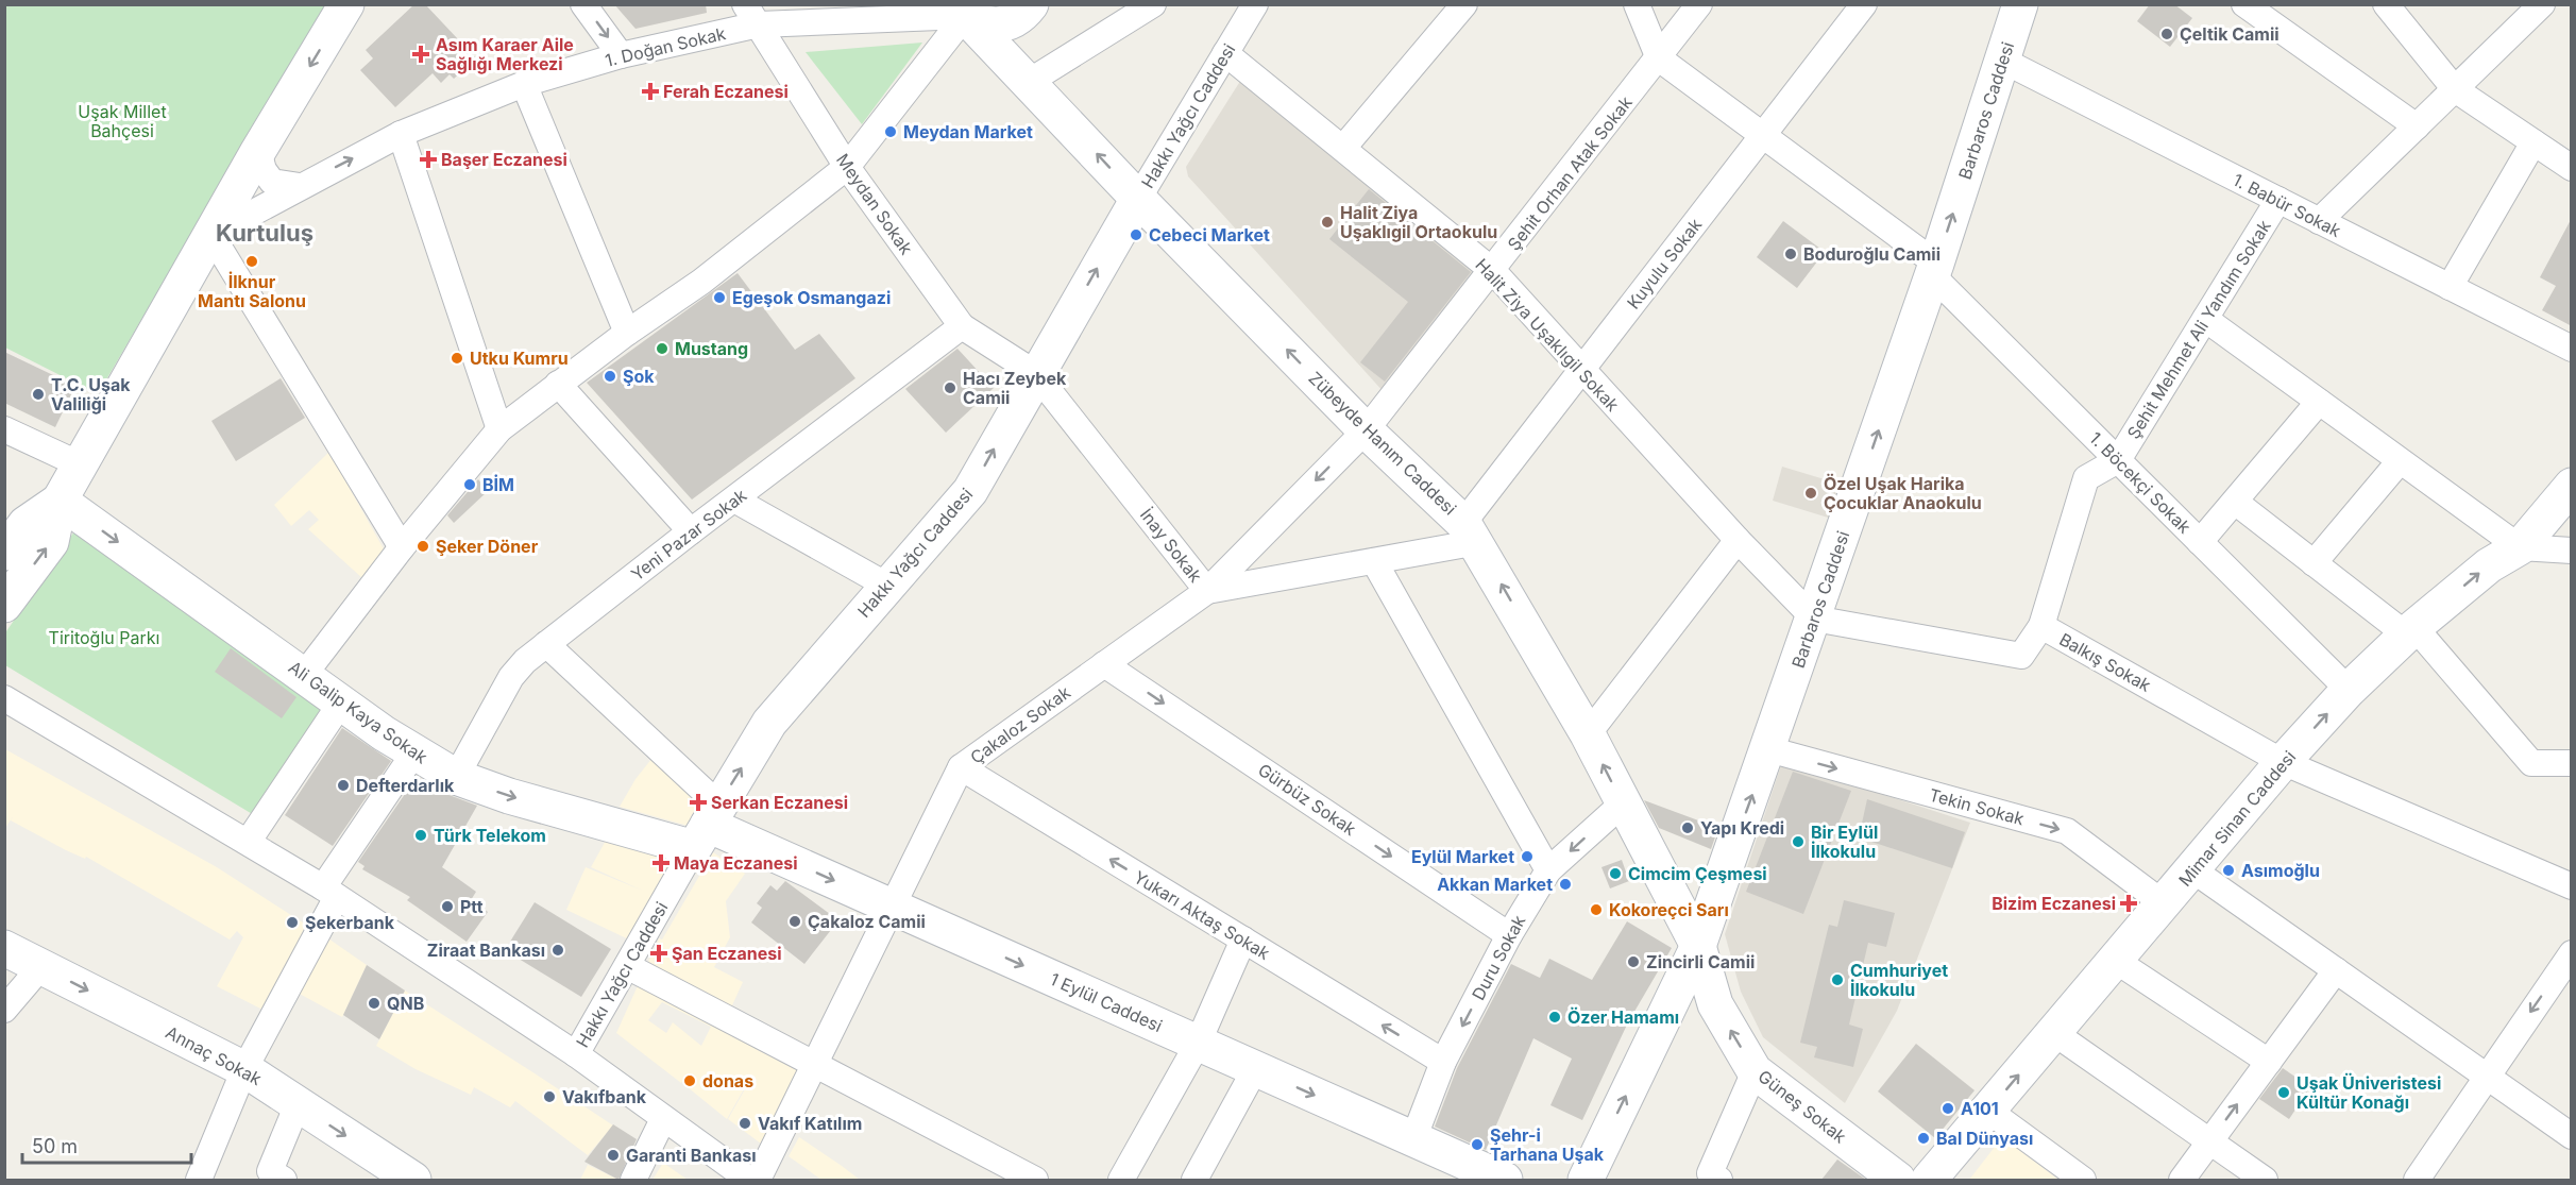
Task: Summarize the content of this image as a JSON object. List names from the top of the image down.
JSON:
{
  "streets": {
    "main road": [
      "Barbaros Caddesi",
      "Hakkı Yağcı Caddesi",
      "Zübeyde Hanım Caddesi",
      "Ali Galip Kaya Sokak",
      "Mimar Sinan Caddesi",
      "1 Eylül Caddesi",
      "Annaç Sokak",
      "Güneş Sokak"
    ],
    "street": [
      "1. Doğan Sokak",
      "Şehit Orhan Atak Sokak",
      "Meydan Sokak",
      "1. Babür Sokak",
      "Kuyulu Sokak",
      "Şehit Mehmet Ali Yandım Sokak",
      "Halit Ziya Uşaklıgil Sokak",
      "1. Böcekçi Sokak",
      "Yeni Pazar Sokak",
      "İnay Sokak",
      "Balkış Sokak",
      "Çakaloz Sokak",
      "Gürbüz Sokak",
      "Tekin Sokak",
      "Yukarı Aktaş Sokak",
      "Duru Sokak"
    ]
  },
  "crossings": [
    ["1. Doğan Sokak", "Meydan Sokak"],
    ["1. Doğan Sokak", "Zübeyde Hanım Caddesi"],
    ["Barbaros Caddesi", "1. Babür Sokak"],
    ["Barbaros Caddesi", "Halit Ziya Uşaklıgil Sokak"],
    ["Barbaros Caddesi", "Zübeyde Hanım Caddesi"],
    ["Barbaros Caddesi", "1. Böcekçi Sokak"],
    ["Barbaros Caddesi", "Balkış Sokak"],
    ["Barbaros Caddesi", "Tekin Sokak"],
    ["Barbaros Caddesi", "Güneş Sokak"],
    ["Hakkı Yağcı Caddesi", "Meydan Sokak"],
    ["Hakkı Yağcı Caddesi", "Halit Ziya Uşaklıgil Sokak"],
    ["Hakkı Yağcı Caddesi", "Zübeyde Hanım Caddesi"],
    ["Hakkı Yağcı Caddesi", "İnay Sokak"],
    ["Hakkı Yağcı Caddesi", "Ali Galip Kaya Sokak"],
    ["Hakkı Yağcı Caddesi", "1 Eylül Caddesi"],
    ["Şehit Orhan Atak Sokak", "Halit Ziya Uşaklıgil Sokak"],
    ["Şehit Orhan Atak Sokak", "Zübeyde Hanım Caddesi"],
    ["Şehit Orhan Atak Sokak", "1. Böcekçi Sokak"],
    ["Şehit Orhan Atak Sokak", "Çakaloz Sokak"],
    ["Meydan Sokak", "Yeni Pazar Sokak"],
    ["Meydan Sokak", "İnay Sokak"],
    ["1. Babür Sokak", "Şehit Mehmet Ali Yandım Sokak"],
    ["Kuyulu Sokak", "Halit Ziya Uşaklıgil Sokak"],
    ["Kuyulu Sokak", "Zübeyde Hanım Caddesi"],
    ["Kuyulu Sokak", "1. Böcekçi Sokak"],
    ["Kuyulu Sokak", "İnay Sokak"],
    ["Şehit Mehmet Ali Yandım Sokak", "1. Böcekçi Sokak"],
    ["Şehit Mehmet Ali Yandım Sokak", "Balkış Sokak"],
    ["Halit Ziya Uşaklıgil Sokak", "Balkış Sokak"],
    ["Zübeyde Hanım Caddesi", "İnay Sokak"],
    ["Zübeyde Hanım Caddesi", "Çakaloz Sokak"],
    ["Zübeyde Hanım Caddesi", "Duru Sokak"],
    ["Zübeyde Hanım Caddesi", "Güneş Sokak"],
    ["1. Böcekçi Sokak", "Mimar Sinan Caddesi"],
    ["Yeni Pazar Sokak", "Ali Galip Kaya Sokak"],
    ["İnay Sokak", "Çakaloz Sokak"],
    ["Balkış Sokak", "Mimar Sinan Caddesi"],
    ["Ali Galip Kaya Sokak", "1 Eylül Caddesi"],
    ["Çakaloz Sokak", "Gürbüz Sokak"],
    ["Çakaloz Sokak", "Yukarı Aktaş Sokak"],
    ["Çakaloz Sokak", "1 Eylül Caddesi"],
    ["Gürbüz Sokak", "Duru Sokak"],
    ["Tekin Sokak", "Mimar Sinan Caddesi"],
    ["Yukarı Aktaş Sokak", "Duru Sokak"],
    ["Duru Sokak", "1 Eylül Caddesi"]
  ],
  "one_way": [
    "Barbaros Caddesi",
    "Zübeyde Hanım Caddesi",
    "Ali Galip Kaya Sokak",
    "Gürbüz Sokak",
    "Tekin Sokak",
    "Mimar Sinan Caddesi",
    "Yukarı Aktaş Sokak",
    "Duru Sokak",
    "1 Eylül Caddesi",
    "Annaç Sokak",
    "Güneş Sokak"
  ],
  "districts": ["Kurtuluş"],
  "parks": ["Uşak Millet Bahçesi", "Tiritoğlu Parkı"],
  "places": {
    "other": [
      "Çeltik Camii",
      "Meydan Market",
      "Halit Ziya Uşaklıgil Ortaokulu",
      "Cebeci Market",
      "Boduroğlu Camii",
      "İlknur Mantı Salonu",
      "Egeşok Osmangazi",
      "Mustang",
      "Utku Kumru",
      "Şok",
      "Hacı Zeybek Camii",
      "T.C. Uşak Valiliği",
      "BİM",
      "Özel Uşak Harika Çocuklar Anaokulu",
      "Şeker Döner",
      "Defterdarlık",
      "Yapı Kredi",
      "Türk Telekom",
      "Bir Eylül İlkokulu",
      "Eylül Market",
      "Asımoğlu",
      "Cimcim Çeşmesi",
      "Akkan Market",
      "Ptt",
      "Kokoreçci Sarı",
      "Çakaloz Camii",
      "Şekerbank",
      "Ziraat Bankası",
      "Zincirli Camii",
      "Cumhuriyet İlkokulu",
      "QNB",
      "Özer Hamamı",
      "donas",
      "Uşak Üniveristesi Kültür Konağı",
      "Vakıfbank",
      "A101",
      "Vakıf Katılım",
      "Bal Dünyası",
      "Şehr-i Tarhana Uşak",
      "Garanti Bankası"
    ],
    "health": [
      "Asım Karaer Aile Sağlığı Merkezi",
      "Ferah Eczanesi",
      "Başer Eczanesi",
      "Serkan Eczanesi",
      "Maya Eczanesi",
      "Bizim Eczanesi",
      "Şan Eczanesi"
    ]
  },
  "scale_bar": "50 m"
}
